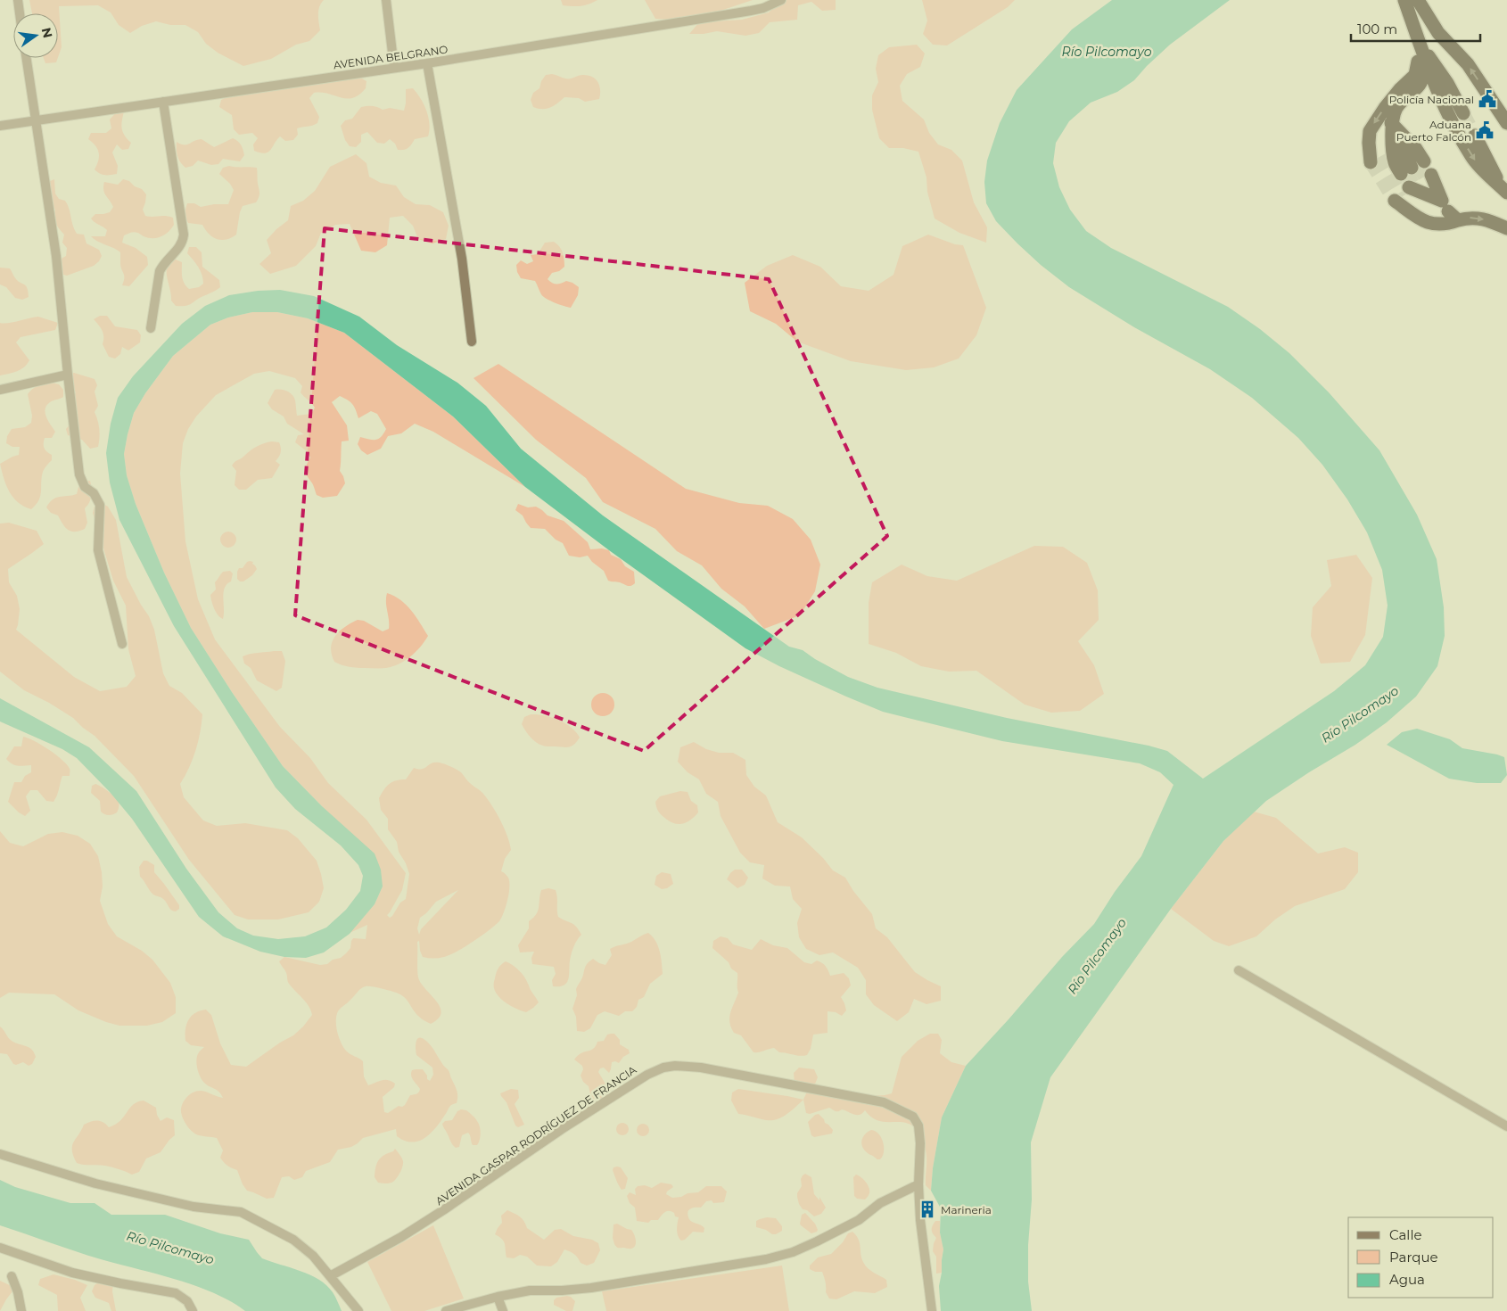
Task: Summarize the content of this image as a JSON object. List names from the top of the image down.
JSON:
{
  "streets": {
    "street": ["AVENIDA BELGRANO", "AVENIDA GASPAR RODRÍGUEZ DE FRANCIA"]
  },
  "water": ["Río Pilcomayo"],
  "places": {
    "public building": ["Policía Nacional", "Aduana Puerto Falcón"],
    "building": ["Marineria"]
  },
  "legend": ["Calle", "Parque", "Agua"],
  "scale_bar": "100 m",
  "north": "right"
}
